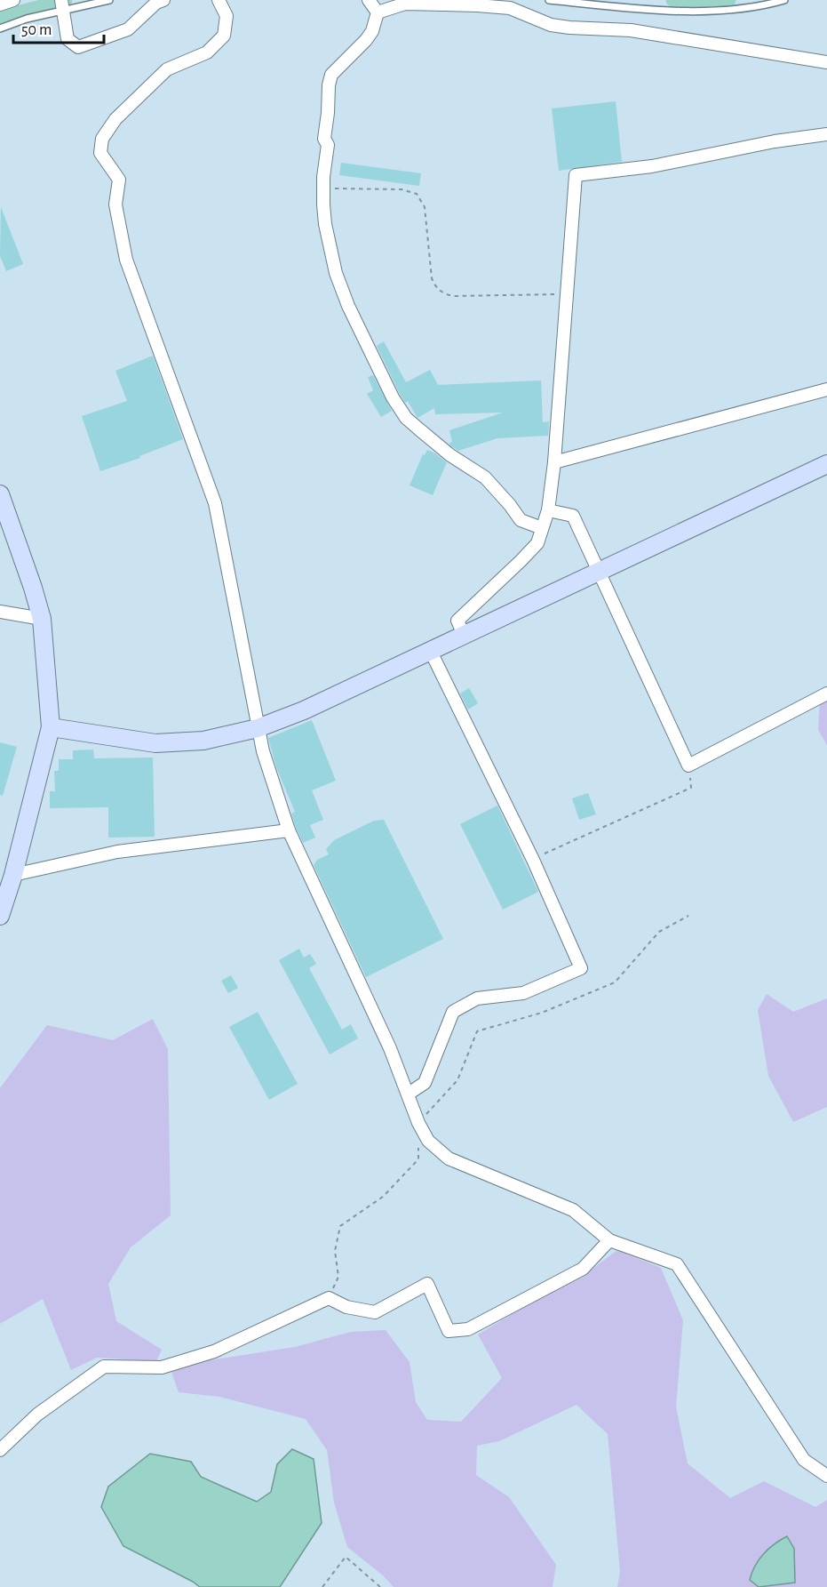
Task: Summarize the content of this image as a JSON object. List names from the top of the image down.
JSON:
{
  "scale_bar": "50 m"
}
